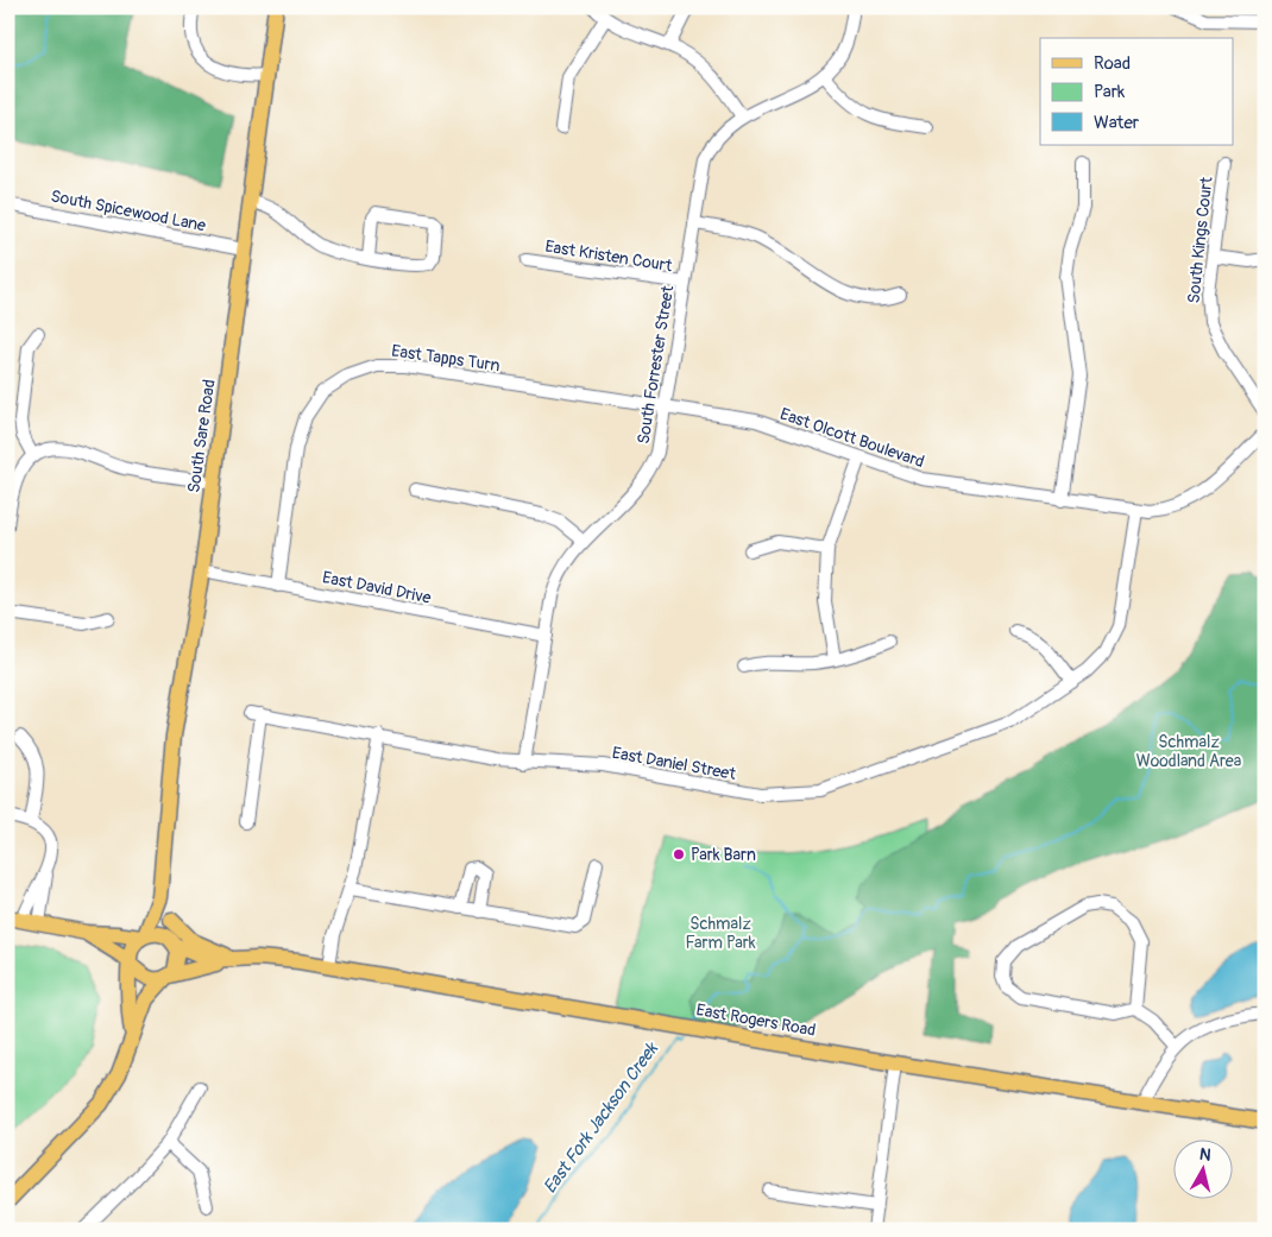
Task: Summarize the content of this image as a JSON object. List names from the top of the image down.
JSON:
{
  "streets": {
    "main road": ["South Sare Road", "East Rogers Road"],
    "street": [
      "South Spicewood Lane",
      "South Kings Court",
      "East Kristen Court",
      "East Tapps Turn",
      "South Forrester Street",
      "East Olcott Boulevard",
      "East David Drive",
      "East Daniel Street"
    ]
  },
  "crossings": [
    ["South Spicewood Lane", "South Sare Road"],
    ["East Kristen Court", "South Forrester Street"],
    ["East Tapps Turn", "South Forrester Street"],
    ["East Tapps Turn", "East Olcott Boulevard"],
    ["East Tapps Turn", "East David Drive"],
    ["South Forrester Street", "East Olcott Boulevard"],
    ["South Forrester Street", "East David Drive"],
    ["South Forrester Street", "East Daniel Street"],
    ["South Sare Road", "East David Drive"],
    ["South Sare Road", "East Rogers Road"],
    ["East Olcott Boulevard", "East Daniel Street"]
  ],
  "water": ["East Fork Jackson Creek"],
  "parks": ["Schmalz Woodland Area", "Schmalz Farm Park"],
  "places": ["Park Barn"],
  "legend": ["Road", "Park", "Water"],
  "north": "top"
}
